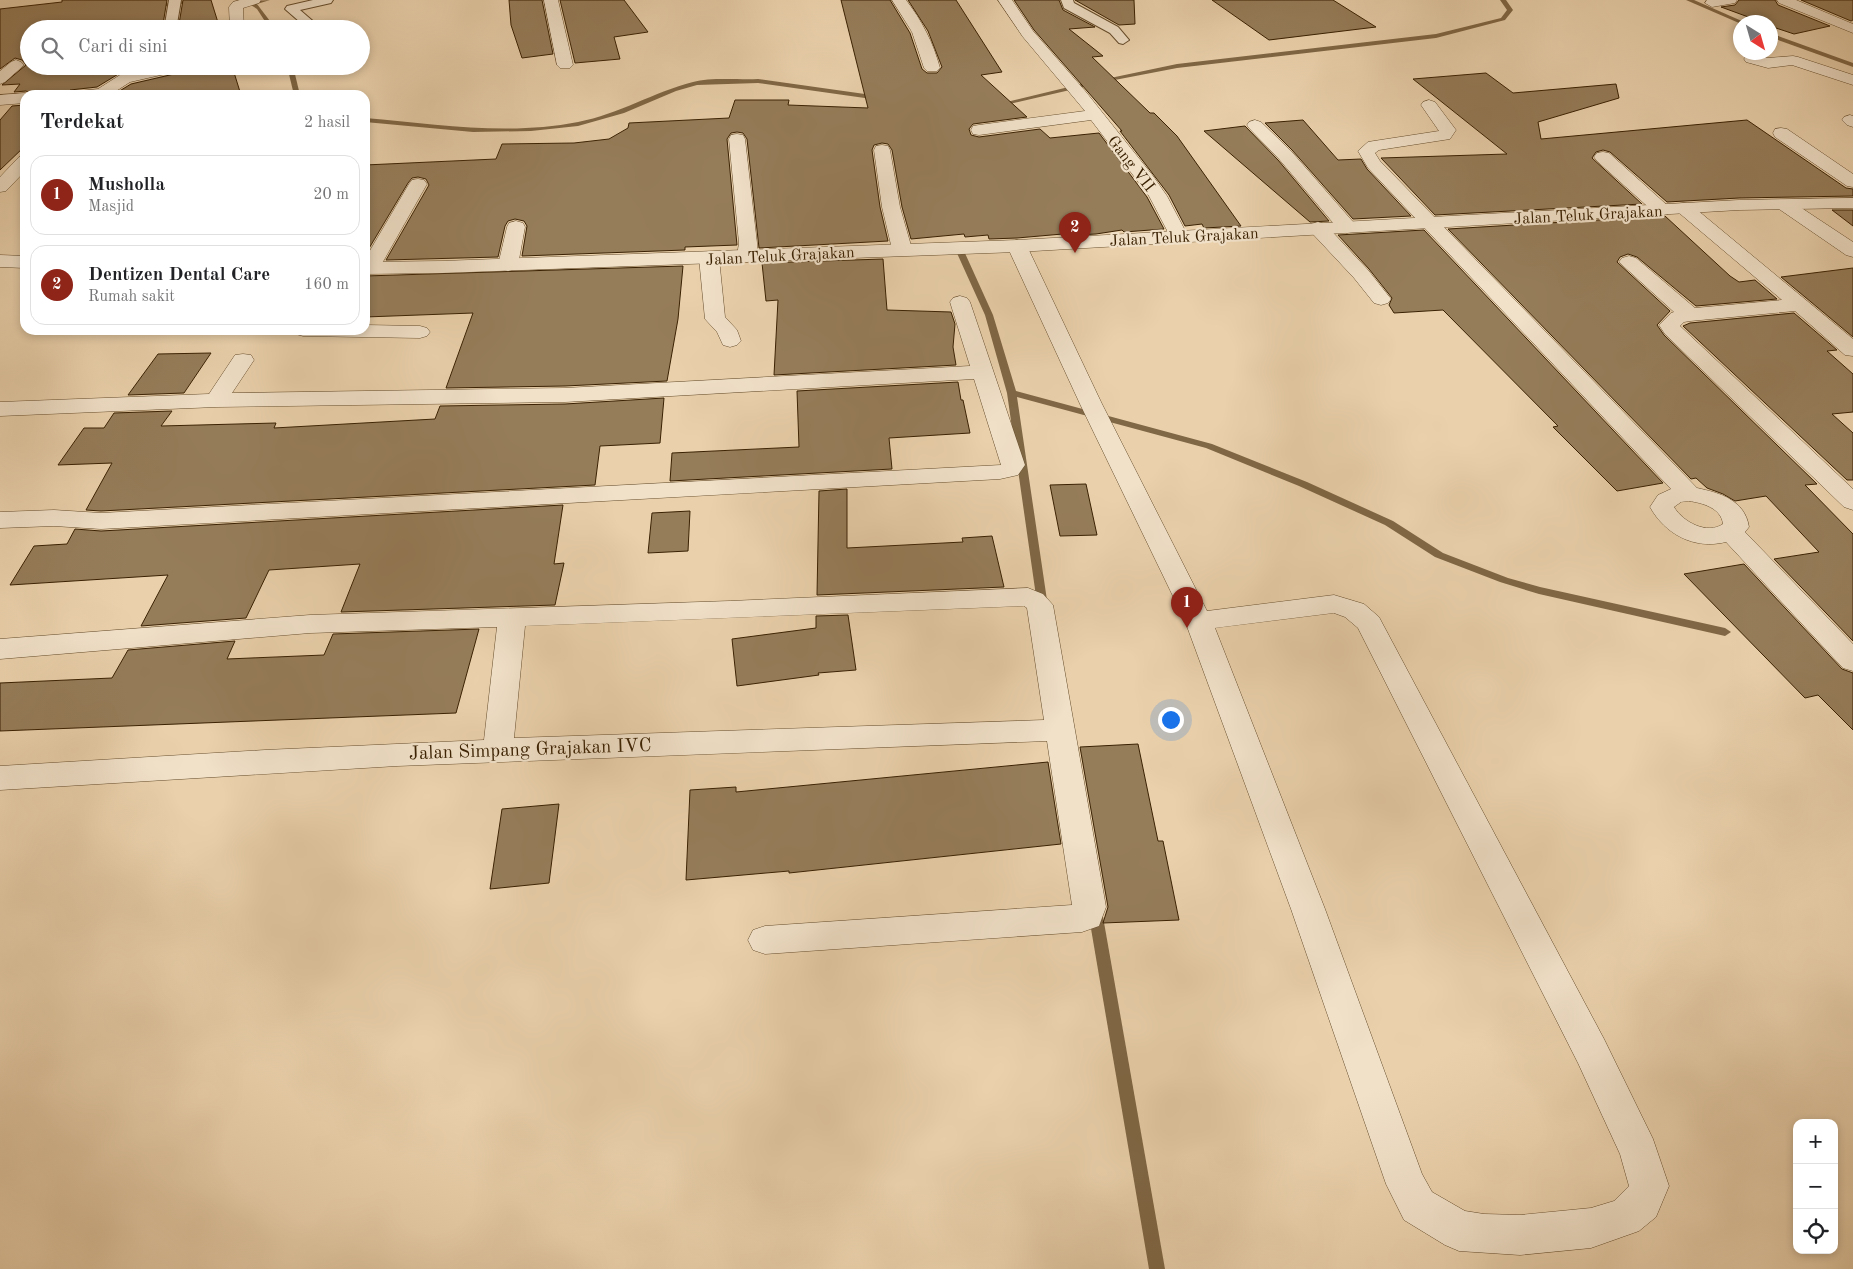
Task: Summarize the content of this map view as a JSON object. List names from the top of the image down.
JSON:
{
  "streets": {
    "street": ["Gang VII", "Jalan Teluk Grajakan", "Jalan Simpang Grajakan IVC"]
  },
  "crossings": [
    ["Gang VII", "Jalan Teluk Grajakan"]
  ],
  "north": "bottom right",
  "page": {
    "search": "Cari di sini",
    "heading": ["Terdekat", "2 hasil"],
    "list": [
      {
        "mark": "1",
        "name": "Musholla",
        "note": "Masjid",
        "value": "20 m"
      },
      {
        "mark": "2",
        "name": "Dentizen Dental Care",
        "note": "Rumah sakit",
        "value": "160 m"
      }
    ],
    "pins": ["2", "1"],
    "map_buttons": ["+", "−"]
  }
}
